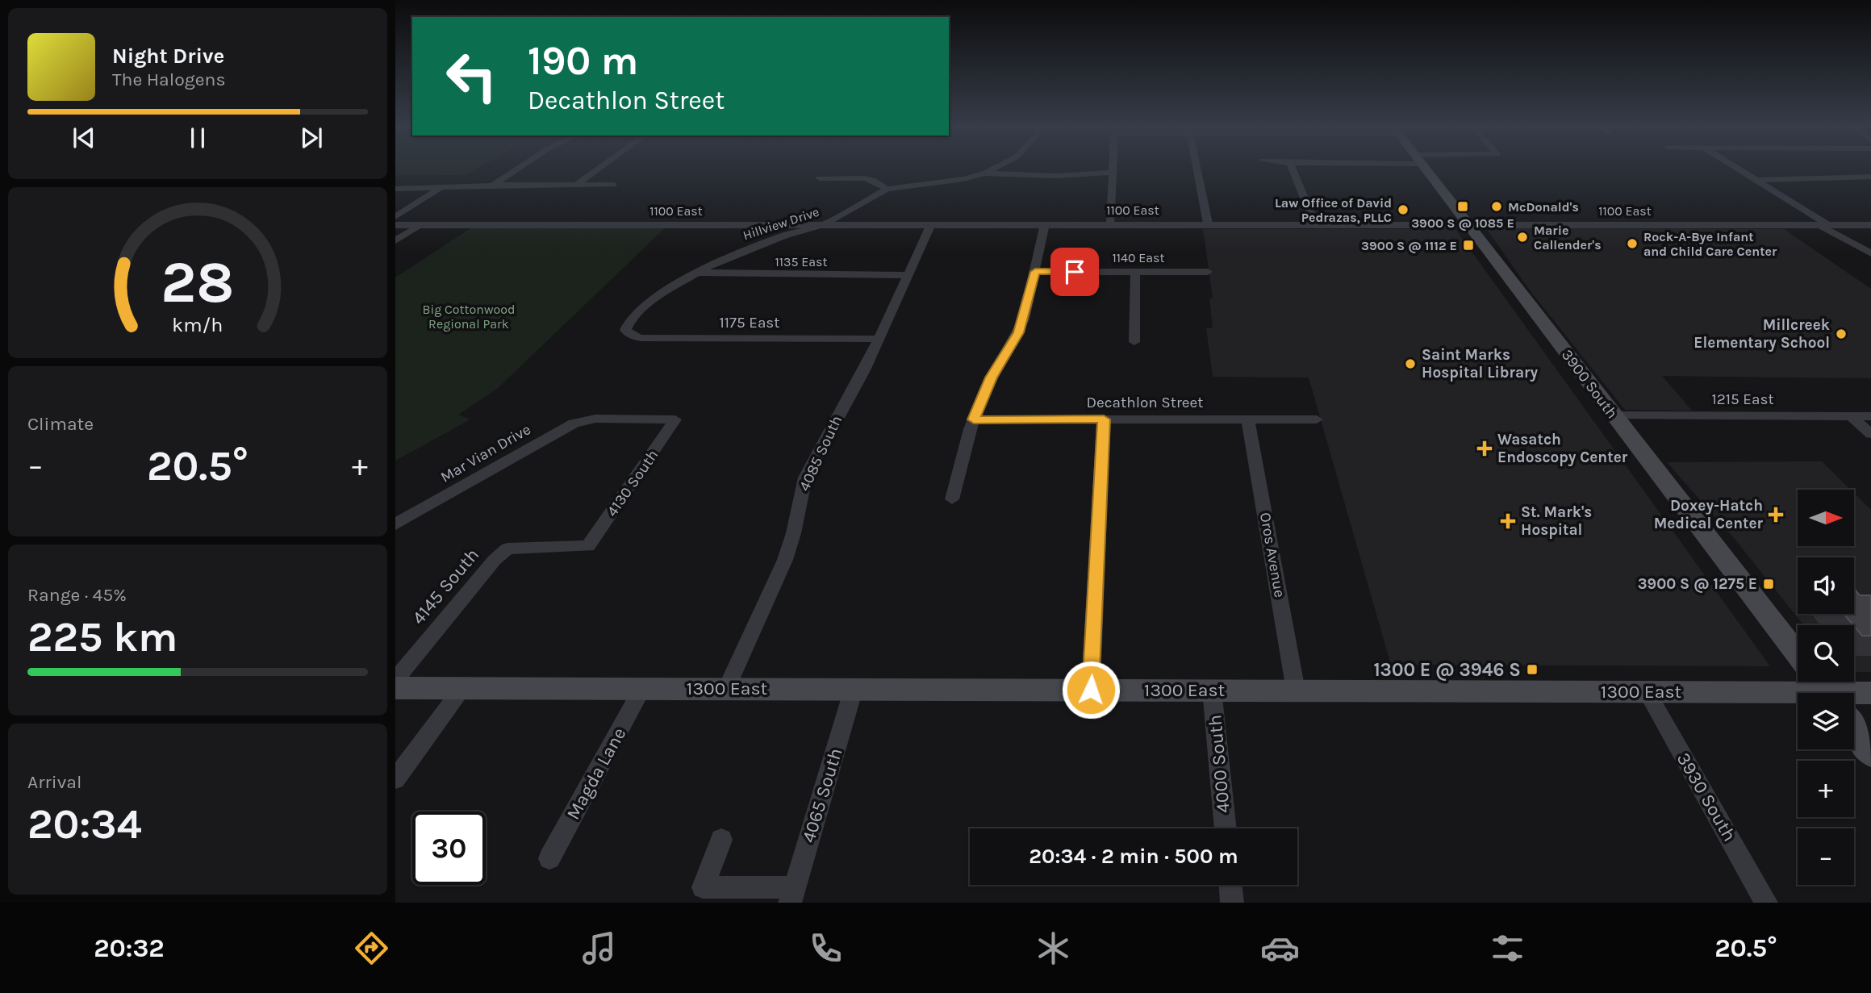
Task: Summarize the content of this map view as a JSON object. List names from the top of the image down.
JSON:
{
  "streets": {
    "main road": ["3900 South", "1300 East"],
    "street": [
      "1100 East",
      "Hillview Drive",
      "1140 East",
      "1135 East",
      "1175 East",
      "1215 East",
      "Decathlon Street",
      "Mar Vian Drive",
      "4085 South",
      "4130 South",
      "Oros Avenue",
      "4145 South",
      "4000 South",
      "Magda Lane",
      "4065 South",
      "3930 South"
    ]
  },
  "crossings": [
    ["1100 East", "Hillview Drive"],
    ["1100 East", "3900 South"],
    ["1100 East", "4085 South"],
    ["Hillview Drive", "1135 East"],
    ["Hillview Drive", "1175 East"],
    ["1135 East", "4085 South"],
    ["1175 East", "4085 South"],
    ["3900 South", "1215 East"],
    ["Decathlon Street", "Oros Avenue"],
    ["Mar Vian Drive", "4130 South"],
    ["4085 South", "1300 East"],
    ["4130 South", "4145 South"],
    ["Oros Avenue", "1300 East"],
    ["1300 East", "4000 South"],
    ["1300 East", "Magda Lane"],
    ["1300 East", "4065 South"],
    ["1300 East", "3930 South"]
  ],
  "parks": ["Big Cottonwood Regional Park"],
  "places": {
    "transit": [
      "3900 S @ 1085 E",
      "3900 S @ 1112 E",
      "3900 S @ 1275 E",
      "1300 E @ 3946 S"
    ],
    "other": [
      "McDonald's",
      "Law Office of David Pedrazas, PLLC",
      "Marie Callender's",
      "Rock-A-Bye Infant and Child Care Center",
      "Millcreek Elementary School",
      "Saint Marks Hospital Library"
    ],
    "health": ["Wasatch Endoscopy Center", "Doxey-Hatch Medical Center", "St. Mark's Hospital"]
  },
  "north": "right",
  "page": {
    "turn": ["190 m", "Decathlon Street"],
    "song": ["Night Drive", "The Halogens"],
    "tile": [
      "Climate",
      ["Range · 45%", "225 km"],
      ["Arrival", "20:34"]
    ],
    "heat": ["−", "20.5°", "+"],
    "map_buttons": ["+", "−"],
    "limit": "30",
    "trip": "20:34 · 2 min · 500 m",
    "tabs": ["20:32", "20.5°"],
    "gauge": ["28", "km/h"]
  }
}
